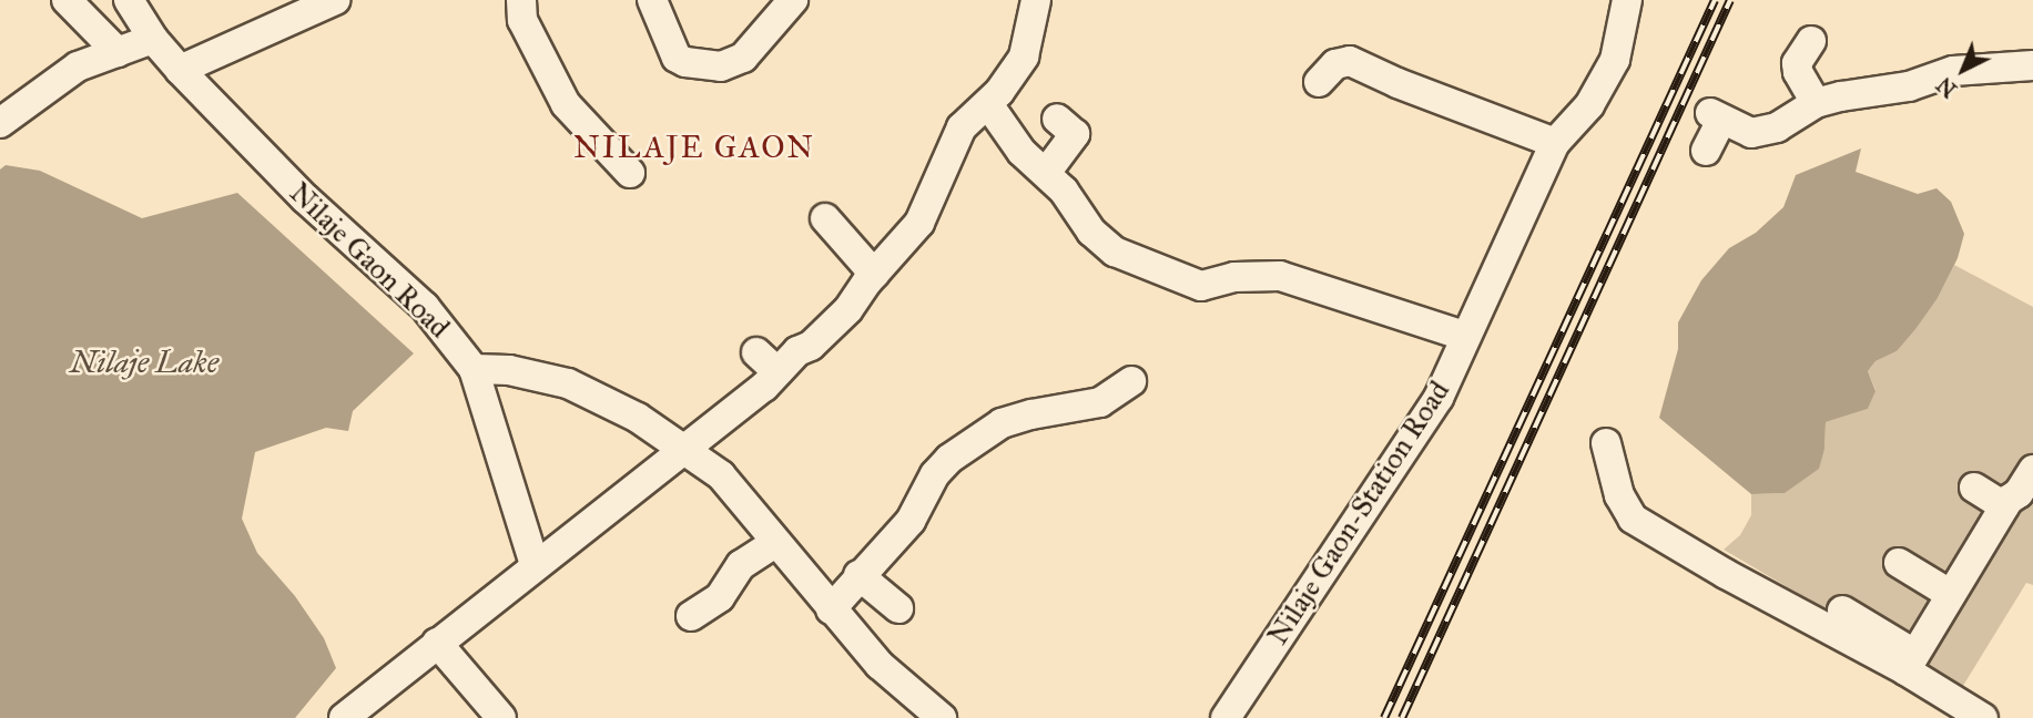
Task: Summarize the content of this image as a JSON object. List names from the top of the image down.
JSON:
{
  "streets": {
    "street": ["Nilaje Gaon Road", "Nilaje Gaon-Station Road"]
  },
  "districts": ["NILAJE GAON"],
  "water": ["Nilaje Lake"],
  "north": "bottom left"
}
